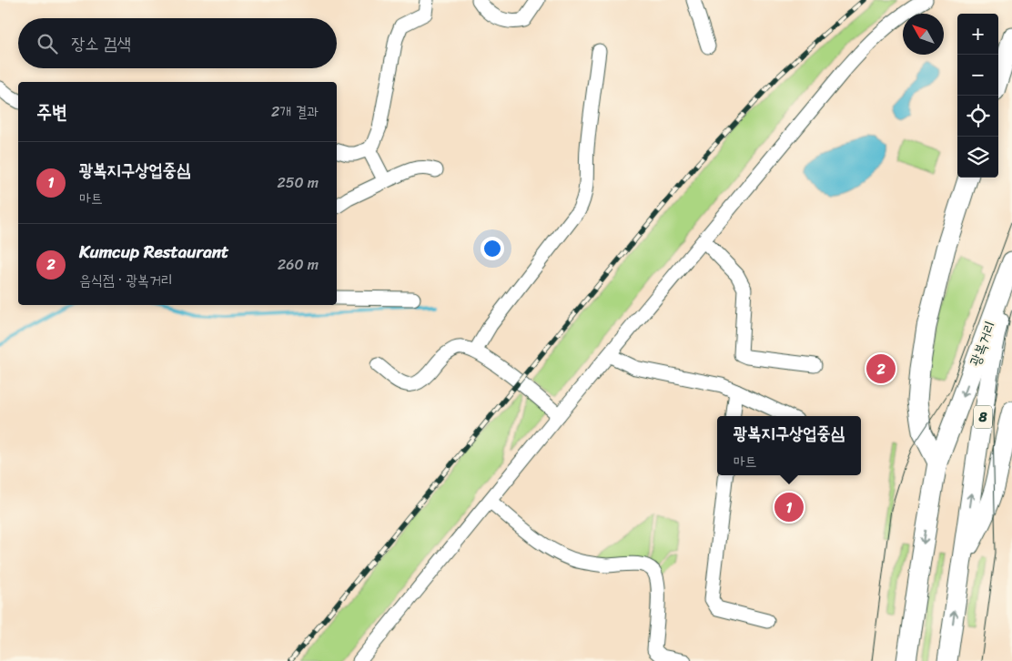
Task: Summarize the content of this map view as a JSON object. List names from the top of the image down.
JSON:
{
  "streets": {
    "highway": ["광복거리", "8"]
  },
  "north": "top left",
  "page": {
    "map_buttons": ["+", "−"],
    "search": "장소 검색",
    "heading": ["주변", "2개 결과"],
    "list": [
      {
        "mark": "1",
        "name": "광복지구상업중심",
        "note": "마트",
        "value": "250 m"
      },
      {
        "mark": "2",
        "name": "Kumcup Restaurant",
        "note": "음식점 · 광복거리",
        "value": "260 m"
      }
    ],
    "pins": ["2", "1"],
    "popup": ["광복지구상업중심", "마트"]
  }
}
